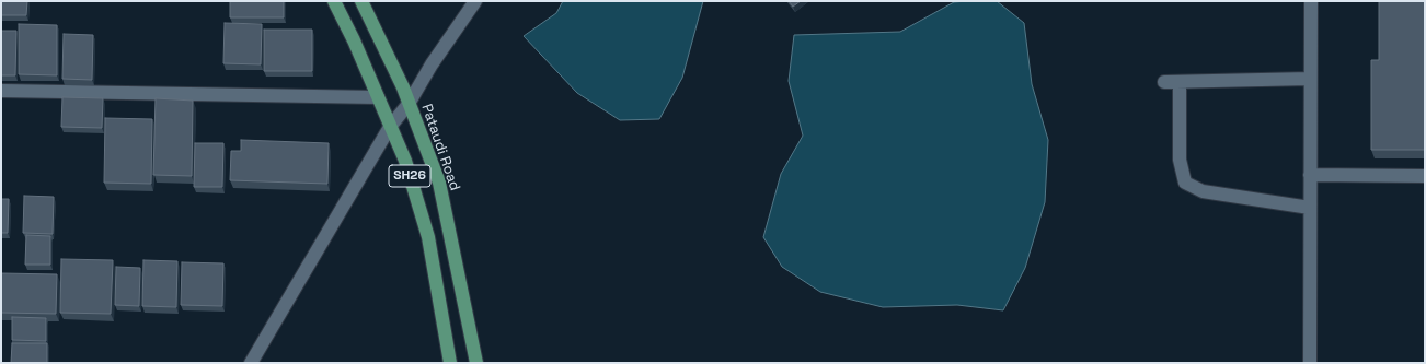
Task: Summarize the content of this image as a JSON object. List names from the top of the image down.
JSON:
{
  "streets": {
    "main road": ["Pataudi Road", "SH26"]
  }
}
